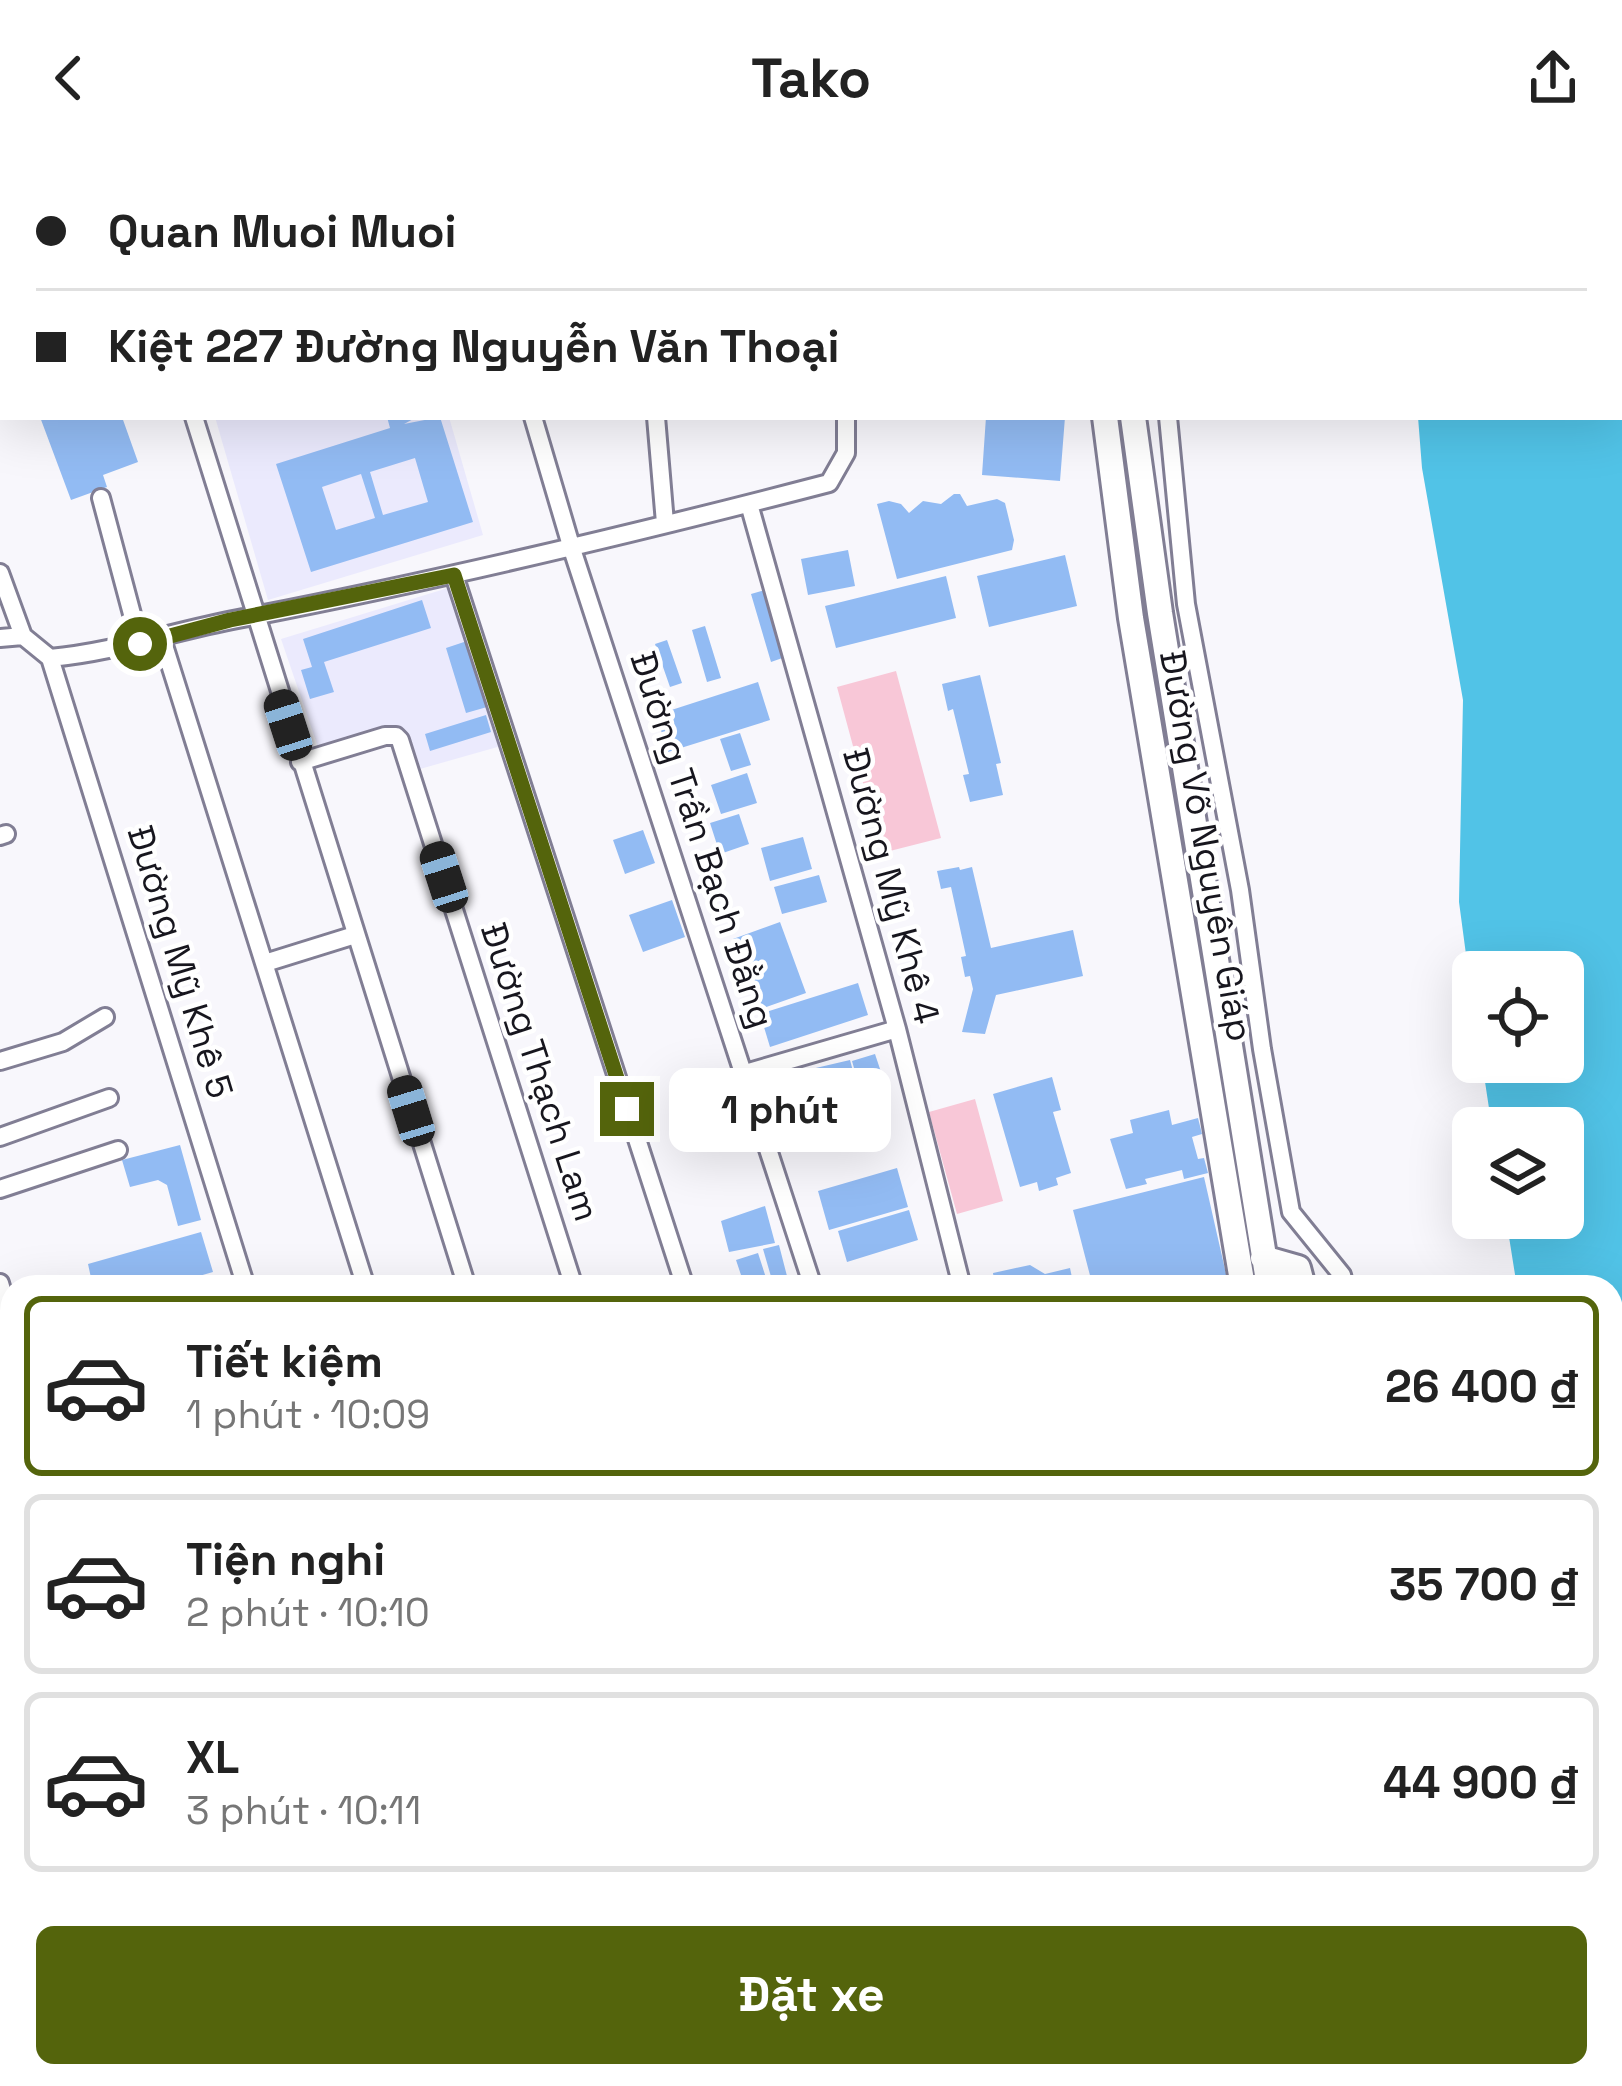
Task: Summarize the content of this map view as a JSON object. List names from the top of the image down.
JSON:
{
  "streets": {
    "main road": ["Đường Võ Nguyên Giáp"],
    "street": [
      "Đường Trần Bạch Đằng",
      "Đường Mỹ Khê 4",
      "Đường Mỹ Khê 5",
      "Đường Thạch Lam"
    ]
  },
  "page": {
    "header": "Tako",
    "banner": ["Quan Muoi Muoi", "Kiệt 227 Đường Nguyễn Văn Thoại"],
    "bubble": "1 phút",
    "list": [
      {
        "name": "Tiết kiệm",
        "note": "1 phút · 10:09",
        "value": "26 400 ₫"
      },
      {
        "name": "Tiện nghi",
        "note": "2 phút · 10:10",
        "value": "35 700 ₫"
      },
      {
        "name": "XL",
        "note": "3 phút · 10:11",
        "value": "44 900 ₫"
      }
    ],
    "buttons": "Đặt xe"
  }
}
